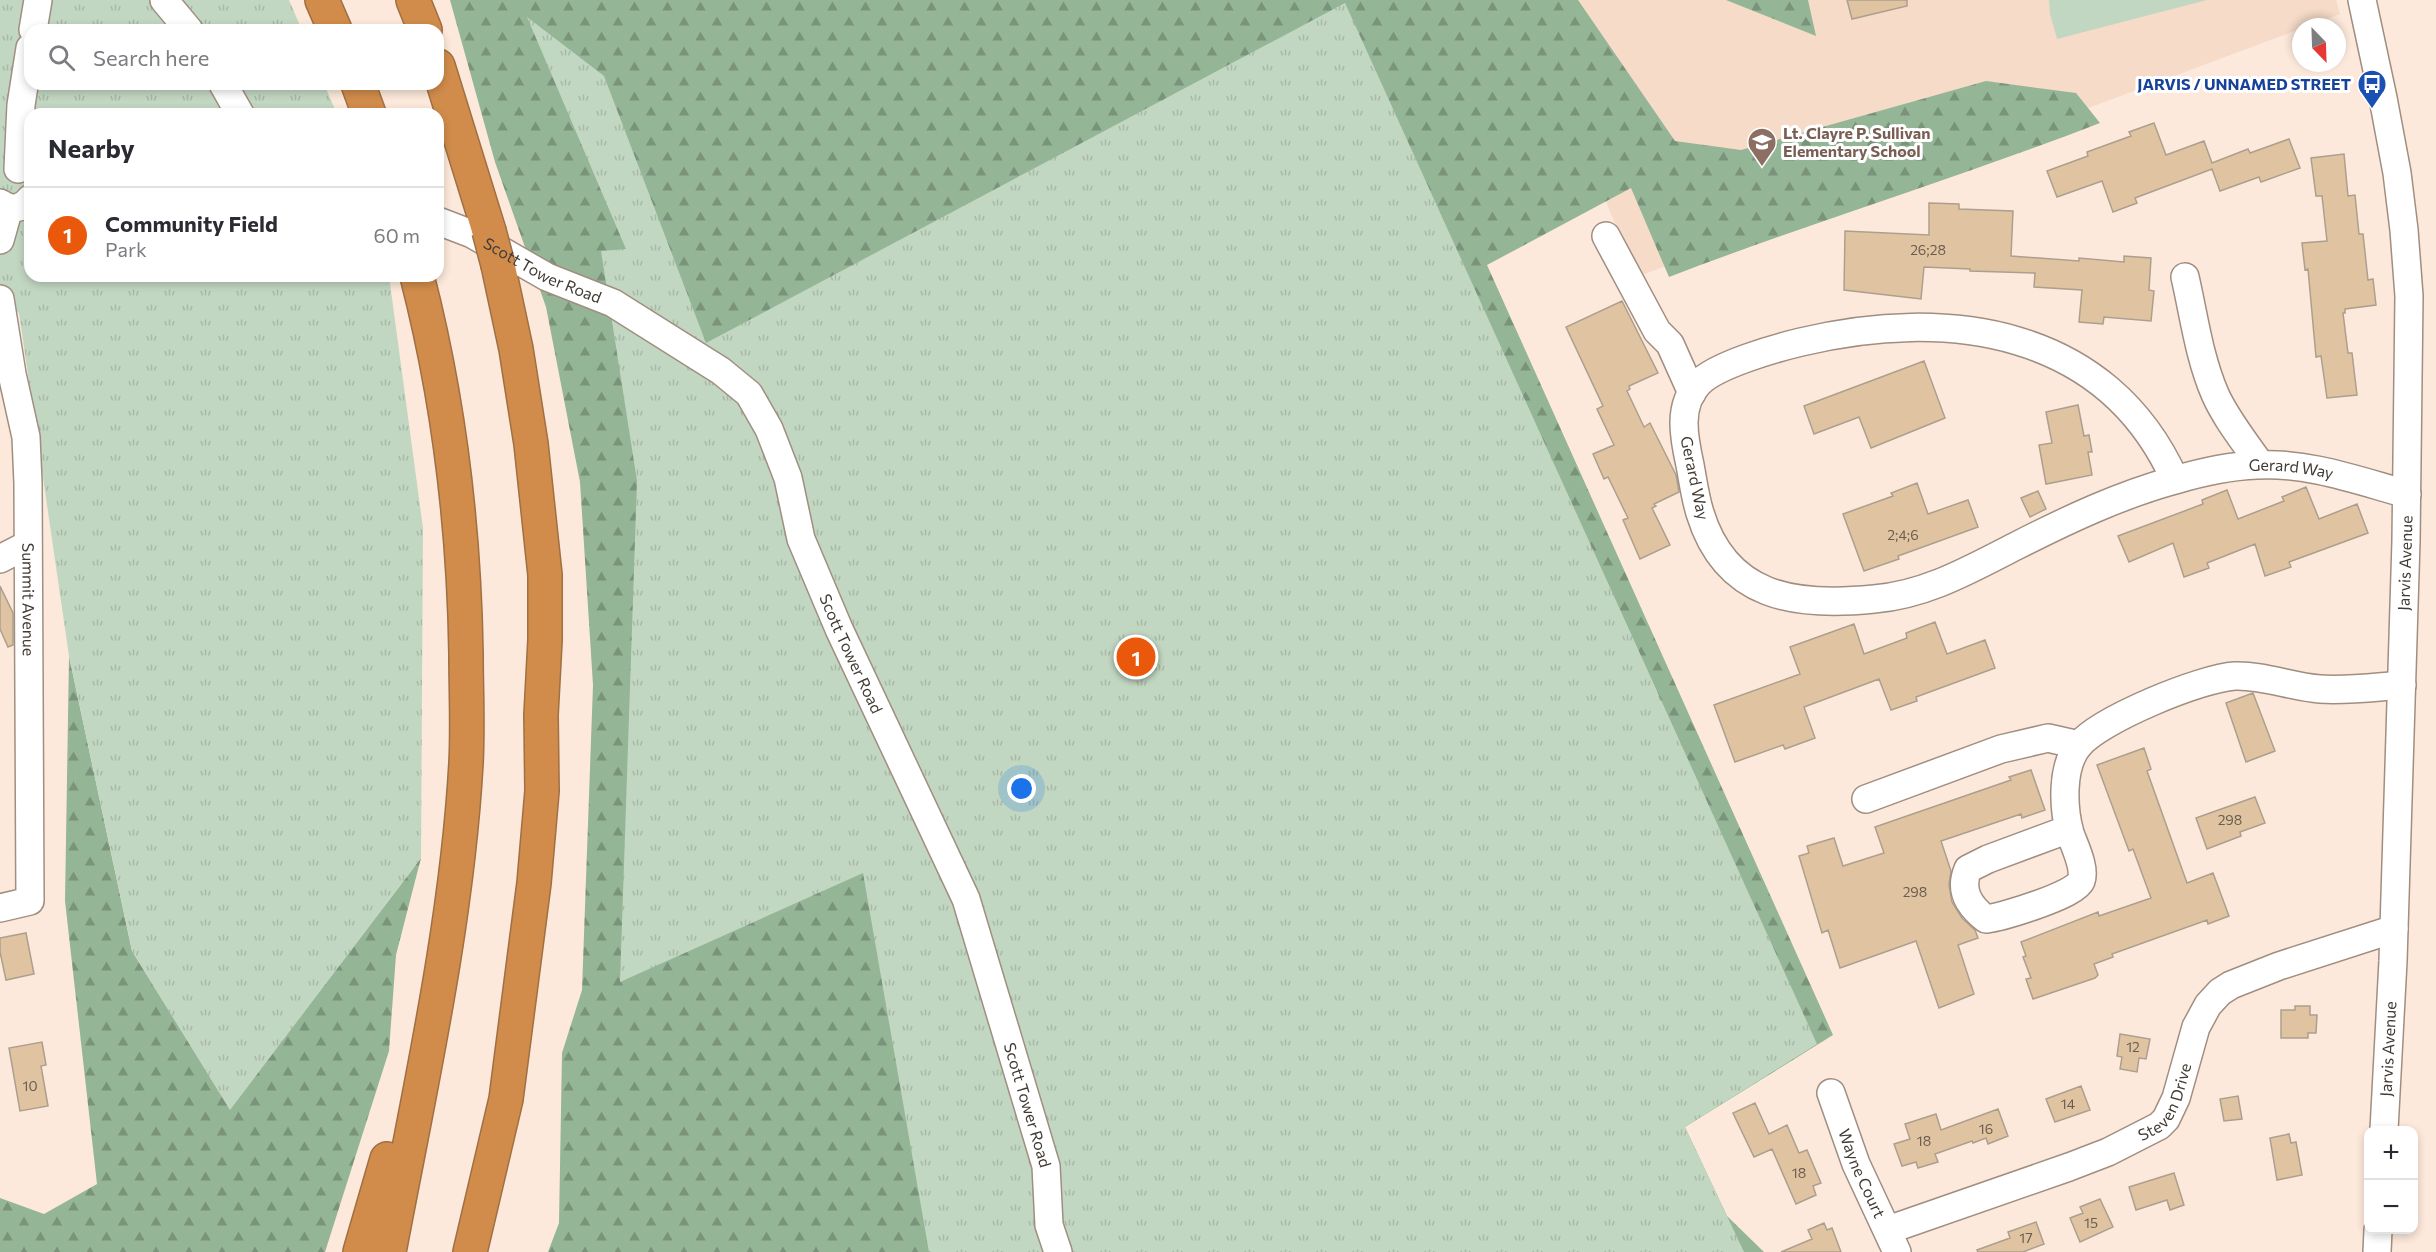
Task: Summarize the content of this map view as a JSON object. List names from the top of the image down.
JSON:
{
  "streets": {
    "street": [
      "Scott Tower Road",
      "Gerard Way",
      "Jarvis Avenue",
      "Summit Avenue",
      "Steven Drive",
      "Wayne Court"
    ]
  },
  "crossings": [
    ["Gerard Way", "Jarvis Avenue"],
    ["Jarvis Avenue", "Steven Drive"],
    ["Steven Drive", "Wayne Court"]
  ],
  "places": {
    "bus stop": ["JARVIS / UNNAMED STREET"],
    "school or university": ["Lt. Clayre P. Sullivan Elementary School"]
  },
  "house_numbers": [
    "26;28",
    "2;4;6",
    "298",
    "298",
    "12",
    "10",
    "14",
    "16",
    "18",
    "18",
    "15",
    "17"
  ],
  "north": "bottom right",
  "page": {
    "search": "Search here",
    "heading": "Nearby",
    "list": [
      {
        "mark": "1",
        "name": "Community Field",
        "note": "Park",
        "value": "60 m"
      }
    ],
    "pins": "1",
    "map_buttons": ["+", "−"]
  }
}
